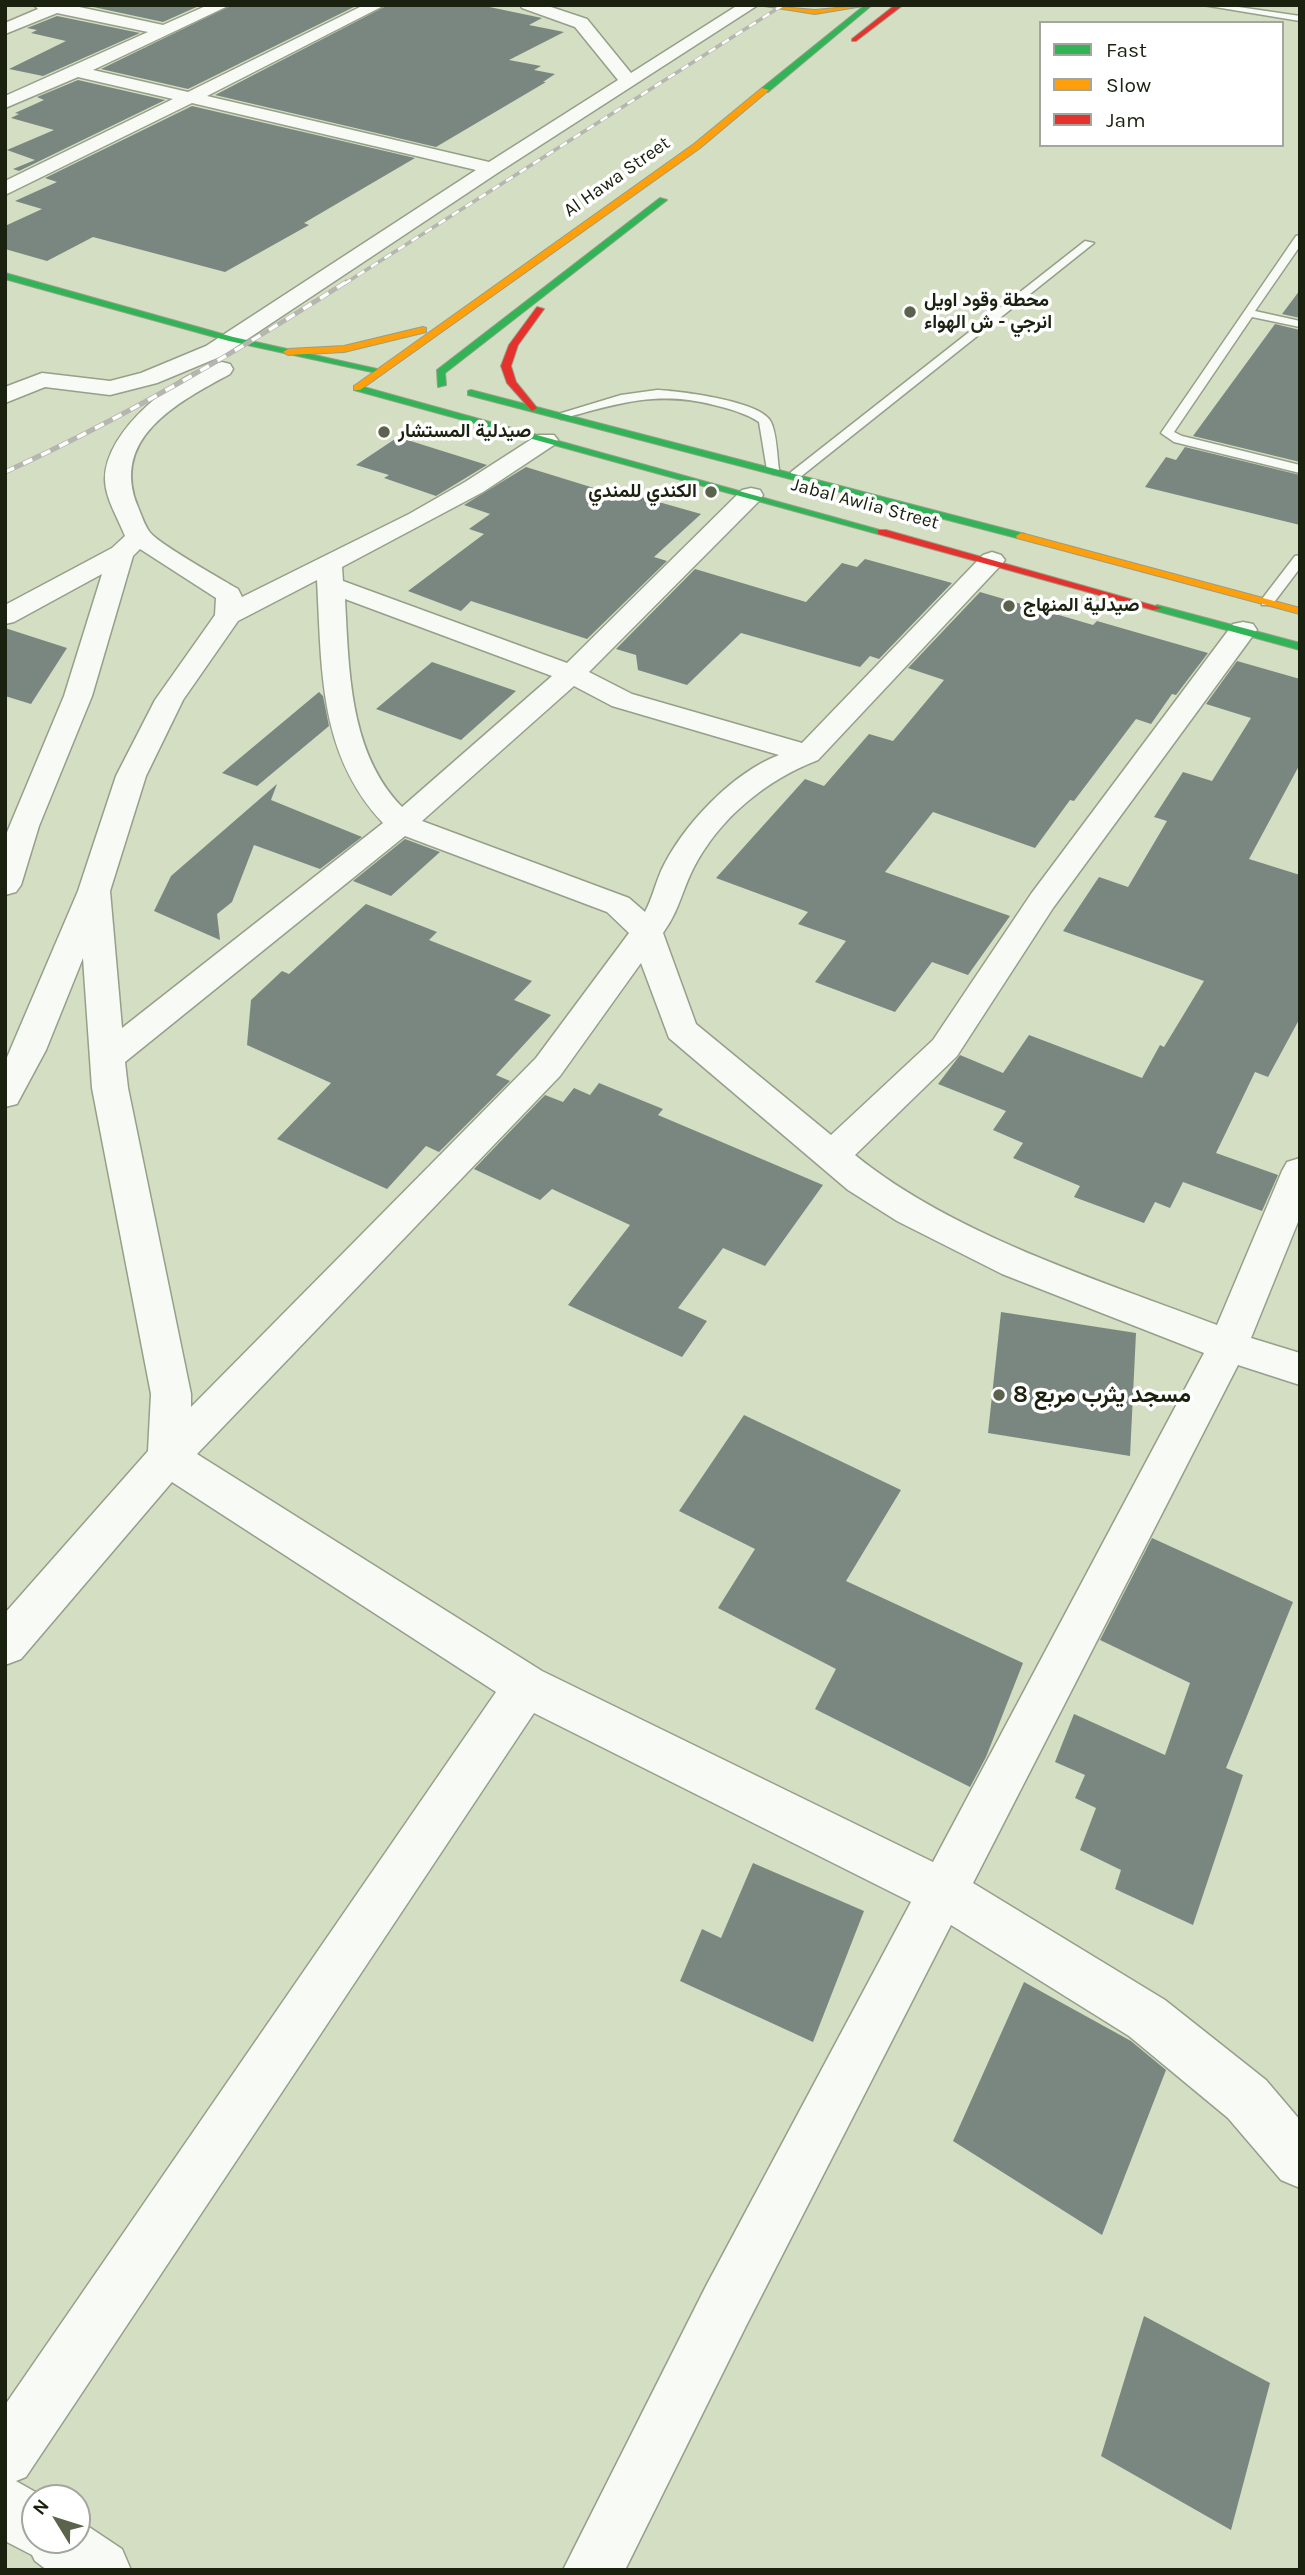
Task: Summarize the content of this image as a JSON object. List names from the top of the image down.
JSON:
{
  "streets": {
    "main road": ["Al Hawa Street", "Jabal Awlia Street"]
  },
  "crossings": [
    ["Al Hawa Street", "Jabal Awlia Street"]
  ],
  "places": [
    "محطة وقود اويل انرجي - ش الهواء",
    "صيدلية المستشار",
    "الكندي للمندي",
    "صيدلية المنهاج",
    "مسجد يثرب مربع 8"
  ],
  "legend": ["Fast", "Slow", "Jam"],
  "north": "top left"
}
